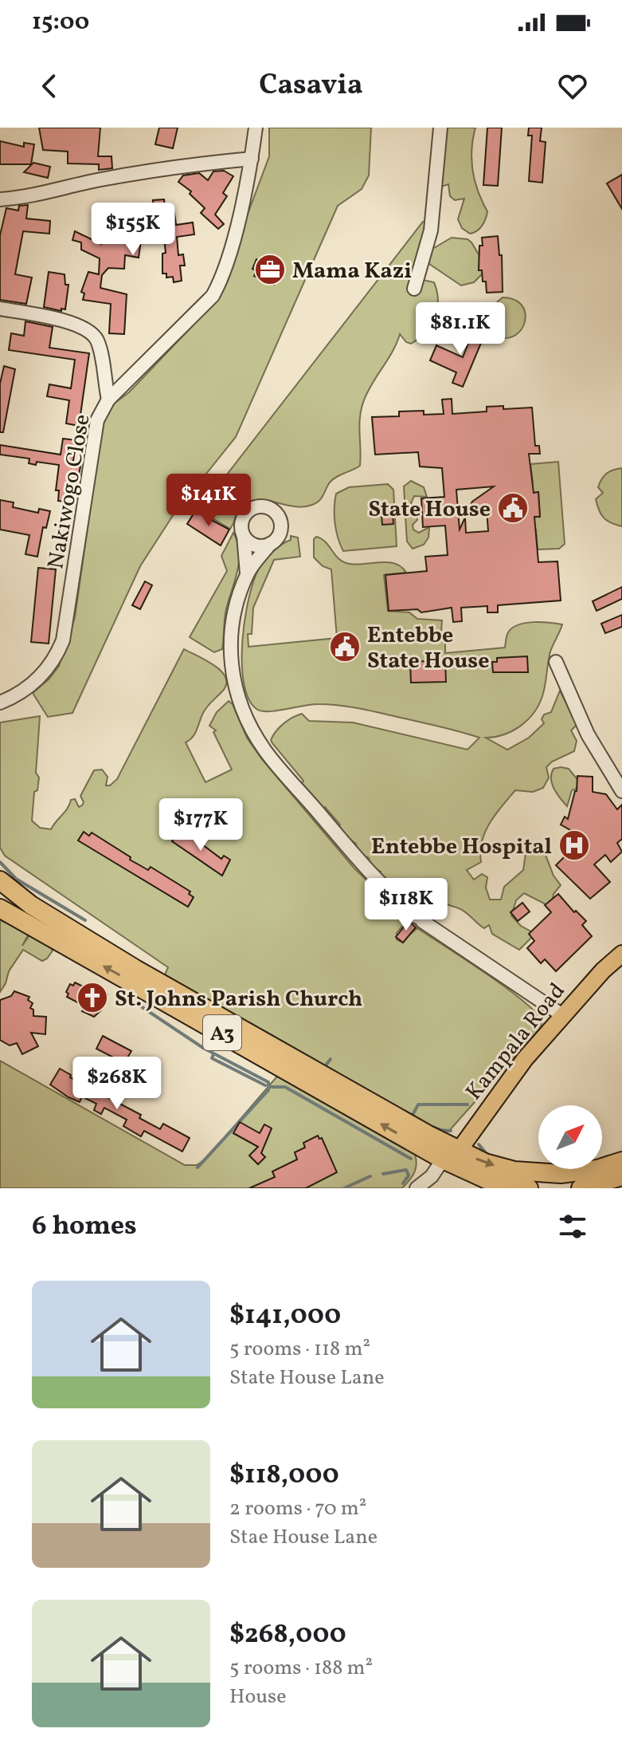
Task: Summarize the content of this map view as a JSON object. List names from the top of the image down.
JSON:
{
  "streets": {
    "highway": ["A3"],
    "main road": ["Kampala Road"],
    "street": ["Nakiwogo Close"]
  },
  "crossings": [
    ["A3", "Kampala Road"]
  ],
  "places": {
    "office": ["Mama Kazi"],
    "public building": ["State House", "Entebbe State House"],
    "hospital": ["Entebbe Hospital"],
    "church": ["St. Johns Parish Church"]
  },
  "north": "top right",
  "page": {
    "status": "15:00",
    "header": "Casavia",
    "price": [
      "$155K",
      "$81.1K",
      "$141K",
      "$177K",
      "$118K",
      "$268K"
    ],
    "heading": "6 homes",
    "list": [
      {
        "name": "$141,000",
        "note": "5 rooms · 118 m² · State House Lane"
      },
      {
        "name": "$118,000",
        "note": "2 rooms · 70 m² · Stae House Lane"
      },
      {
        "name": "$268,000",
        "note": "5 rooms · 188 m² · House"
      }
    ]
  }
}
